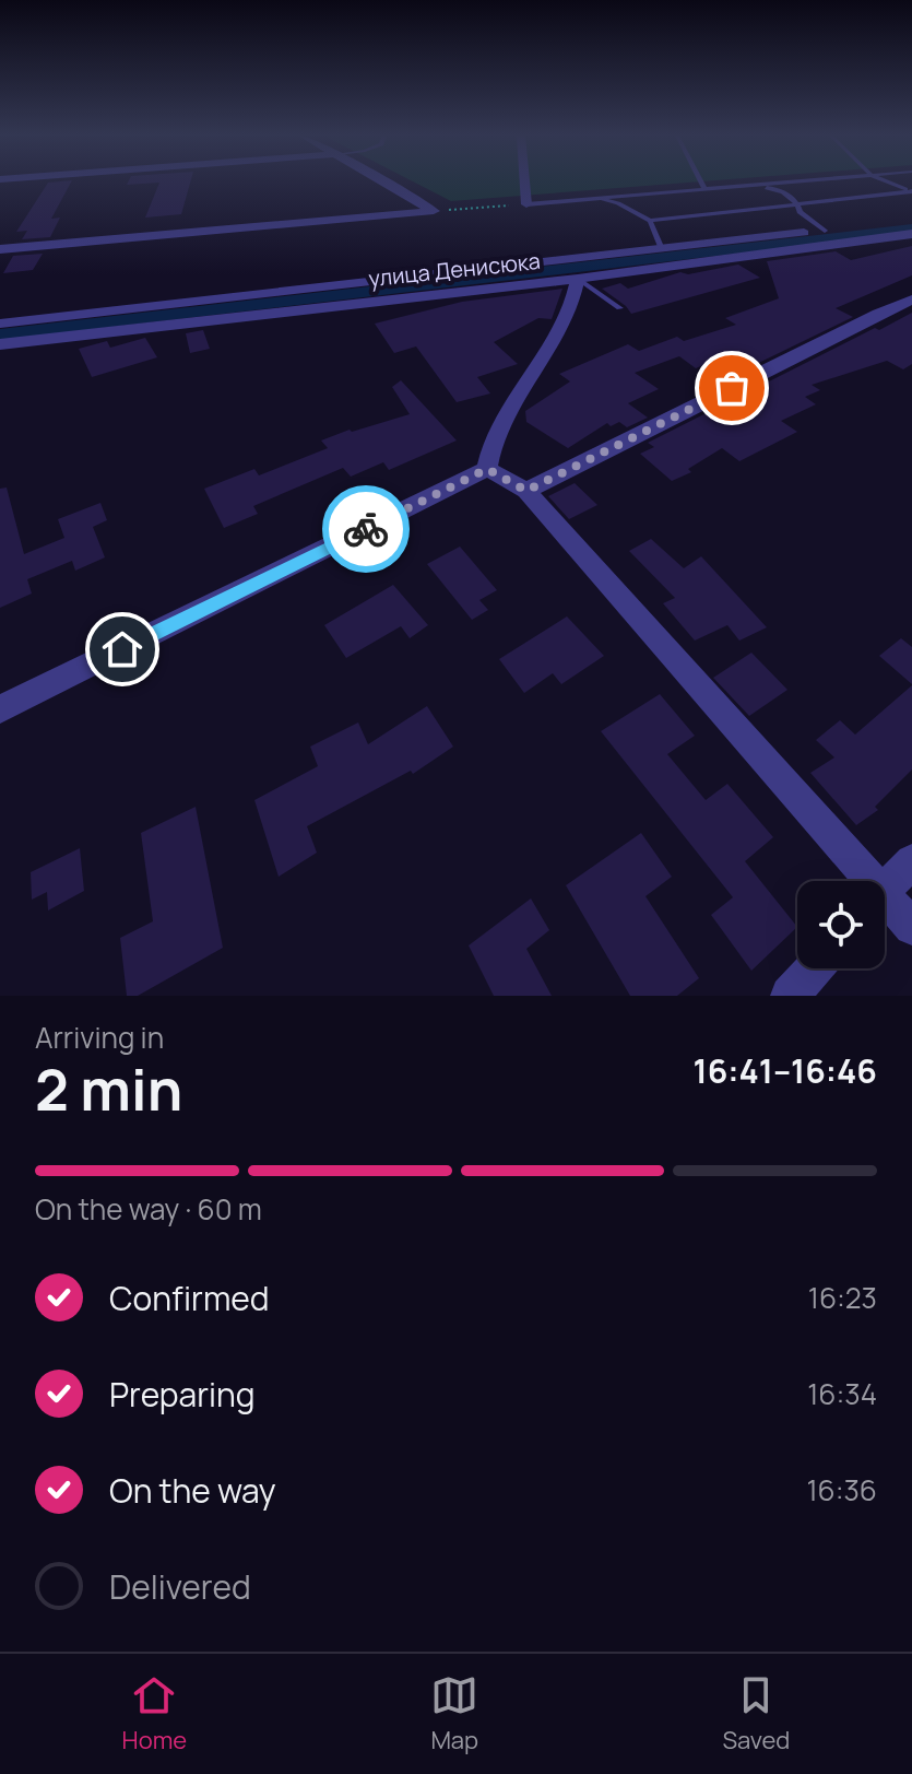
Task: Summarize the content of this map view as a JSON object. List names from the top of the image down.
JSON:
{
  "streets": {
    "street": ["улица Денисюка"]
  },
  "page": {
    "heading": ["2 min", "Arriving in", "16:41–16:46"],
    "bar": "On the way · 60 m",
    "list": [
      ["Confirmed", "16:23"],
      ["Preparing", "16:34"],
      ["On the way", "16:36"],
      "Delivered"
    ],
    "tabs": ["Home", "Map", "Saved"]
  }
}
